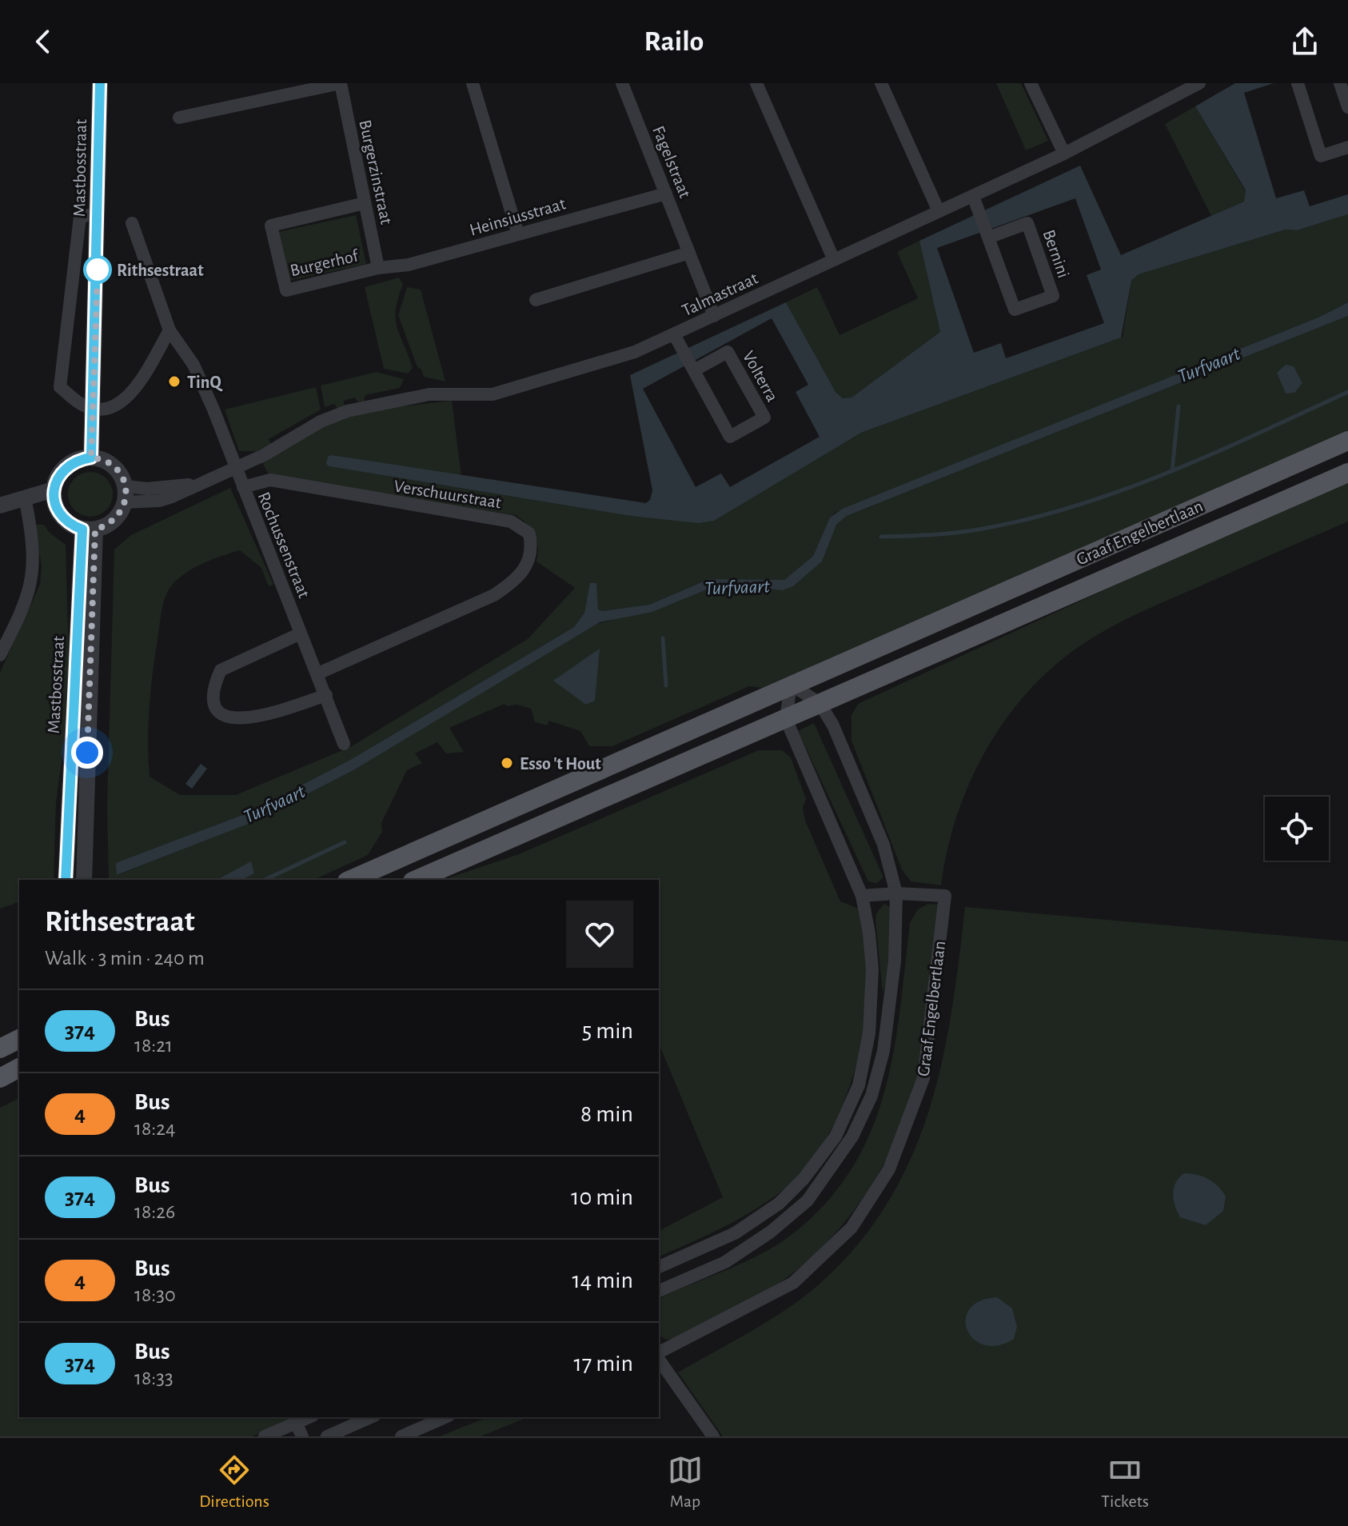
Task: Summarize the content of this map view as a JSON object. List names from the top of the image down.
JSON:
{
  "streets": {
    "main road": ["Graaf Engelbertlaan"],
    "street": [
      "Fagelstraat",
      "Mastbosstraat",
      "Burgerzinstraat",
      "Heinsiusstraat",
      "Bernini",
      "Burgerhof",
      "Talmastraat",
      "Volterra",
      "Verschuurstraat",
      "Rochussenstraat"
    ]
  },
  "crossings": [
    ["Fagelstraat", "Heinsiusstraat"],
    ["Fagelstraat", "Talmastraat"],
    ["Burgerzinstraat", "Heinsiusstraat"],
    ["Burgerzinstraat", "Burgerhof"],
    ["Heinsiusstraat", "Burgerhof"],
    ["Bernini", "Talmastraat"],
    ["Talmastraat", "Volterra"],
    ["Talmastraat", "Rochussenstraat"],
    ["Verschuurstraat", "Rochussenstraat"]
  ],
  "water": ["Turfvaart"],
  "places": ["Rithsestraat", "TinQ", "Esso 't Hout"],
  "lines": ["bus line 374"],
  "page": {
    "header": "Railo",
    "heading": ["Rithsestraat", "Walk · 3 min · 240 m"],
    "list": [
      {
        "mark": "374",
        "name": "Bus",
        "note": "18:21",
        "value": "5 min"
      },
      {
        "mark": "4",
        "name": "Bus",
        "note": "18:24",
        "value": "8 min"
      },
      {
        "mark": "374",
        "name": "Bus",
        "note": "18:26",
        "value": "10 min"
      },
      {
        "mark": "4",
        "name": "Bus",
        "note": "18:30",
        "value": "14 min"
      },
      {
        "mark": "374",
        "name": "Bus",
        "note": "18:33",
        "value": "17 min"
      }
    ],
    "tabs": ["Directions", "Map", "Tickets"]
  }
}
